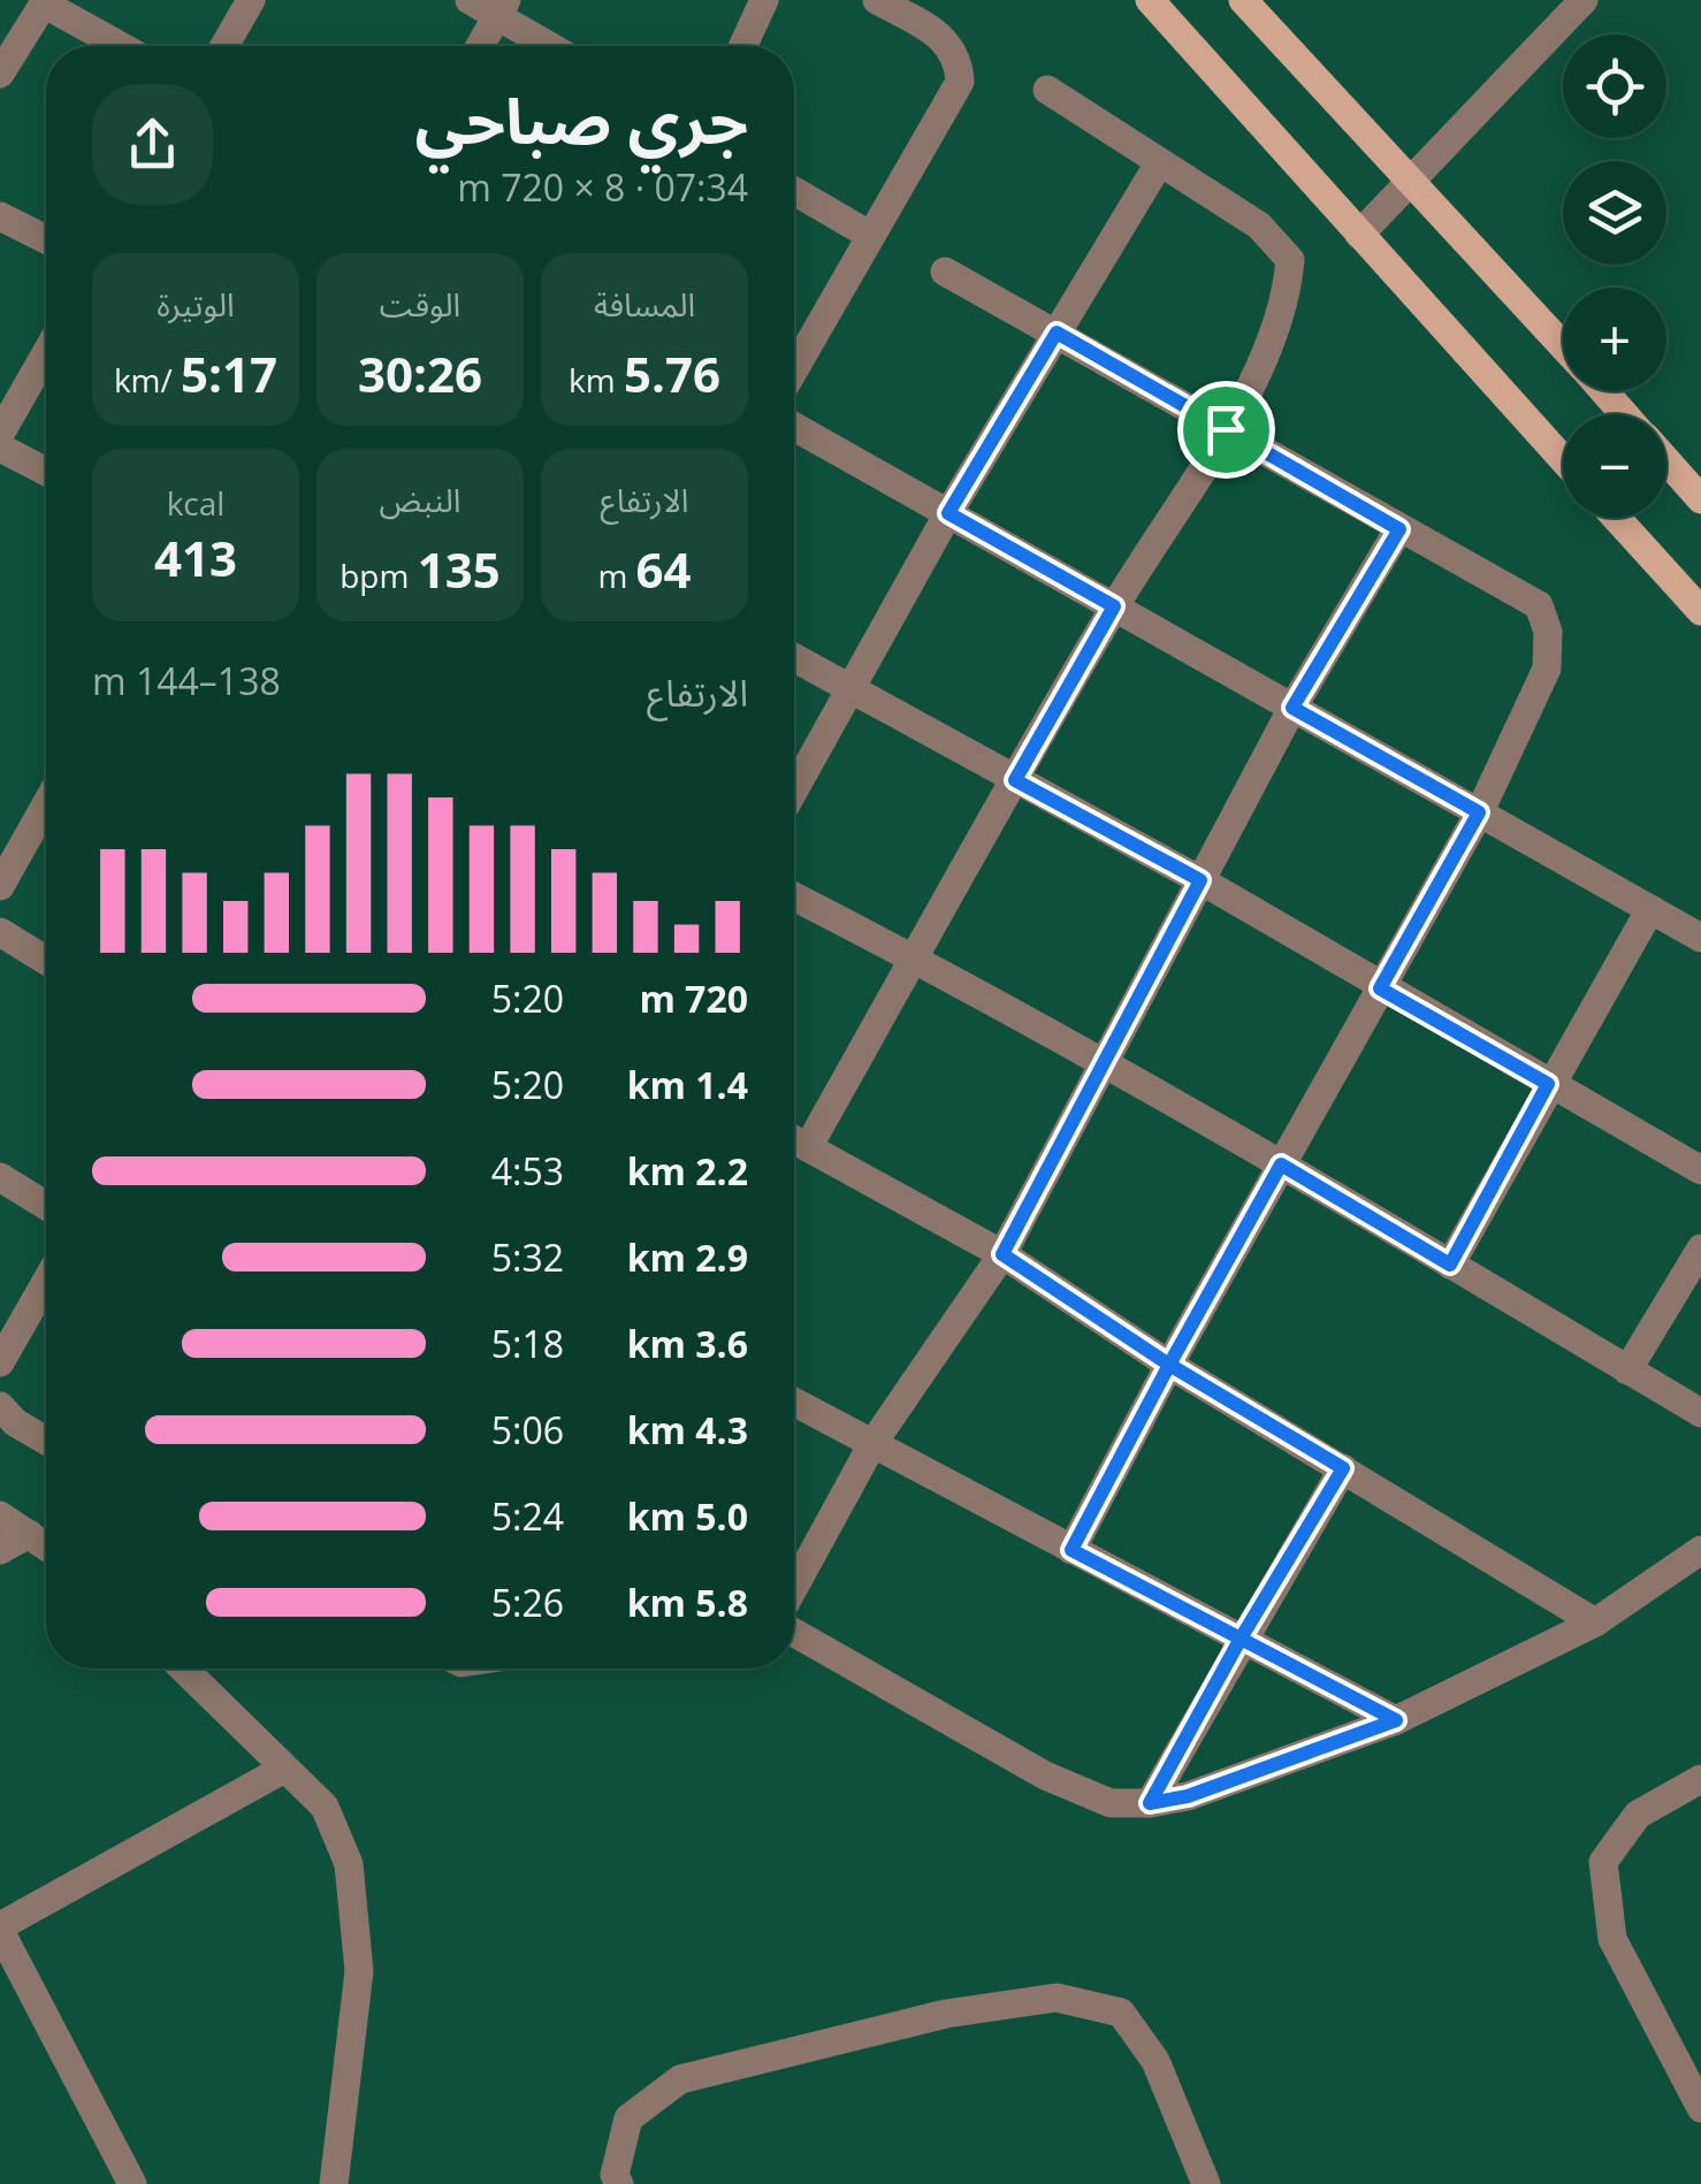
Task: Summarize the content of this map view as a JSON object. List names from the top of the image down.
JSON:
{
  "page": {
    "map_buttons": ["+", "−"],
    "heading": ["جري صباحي", "07:34 · 8 × 720 m"],
    "stats": [
      ["المسافة", "5.76 km"],
      ["الوقت", "30:26"],
      ["الوتيرة", "5:17 /km"],
      ["الارتفاع", "64 m"],
      ["النبض", "135 bpm"],
      ["kcal", "413"]
    ],
    "chart": ["الارتفاع", "138–144 m"],
    "list": [
      {
        "name": "720 m",
        "note": "5:20"
      },
      {
        "name": "1.4 km",
        "note": "5:20"
      },
      {
        "name": "2.2 km",
        "note": "4:53"
      },
      {
        "name": "2.9 km",
        "note": "5:32"
      },
      {
        "name": "3.6 km",
        "note": "5:18"
      },
      {
        "name": "4.3 km",
        "note": "5:06"
      },
      {
        "name": "5.0 km",
        "note": "5:24"
      },
      {
        "name": "5.8 km",
        "note": "5:26"
      }
    ]
  }
}
